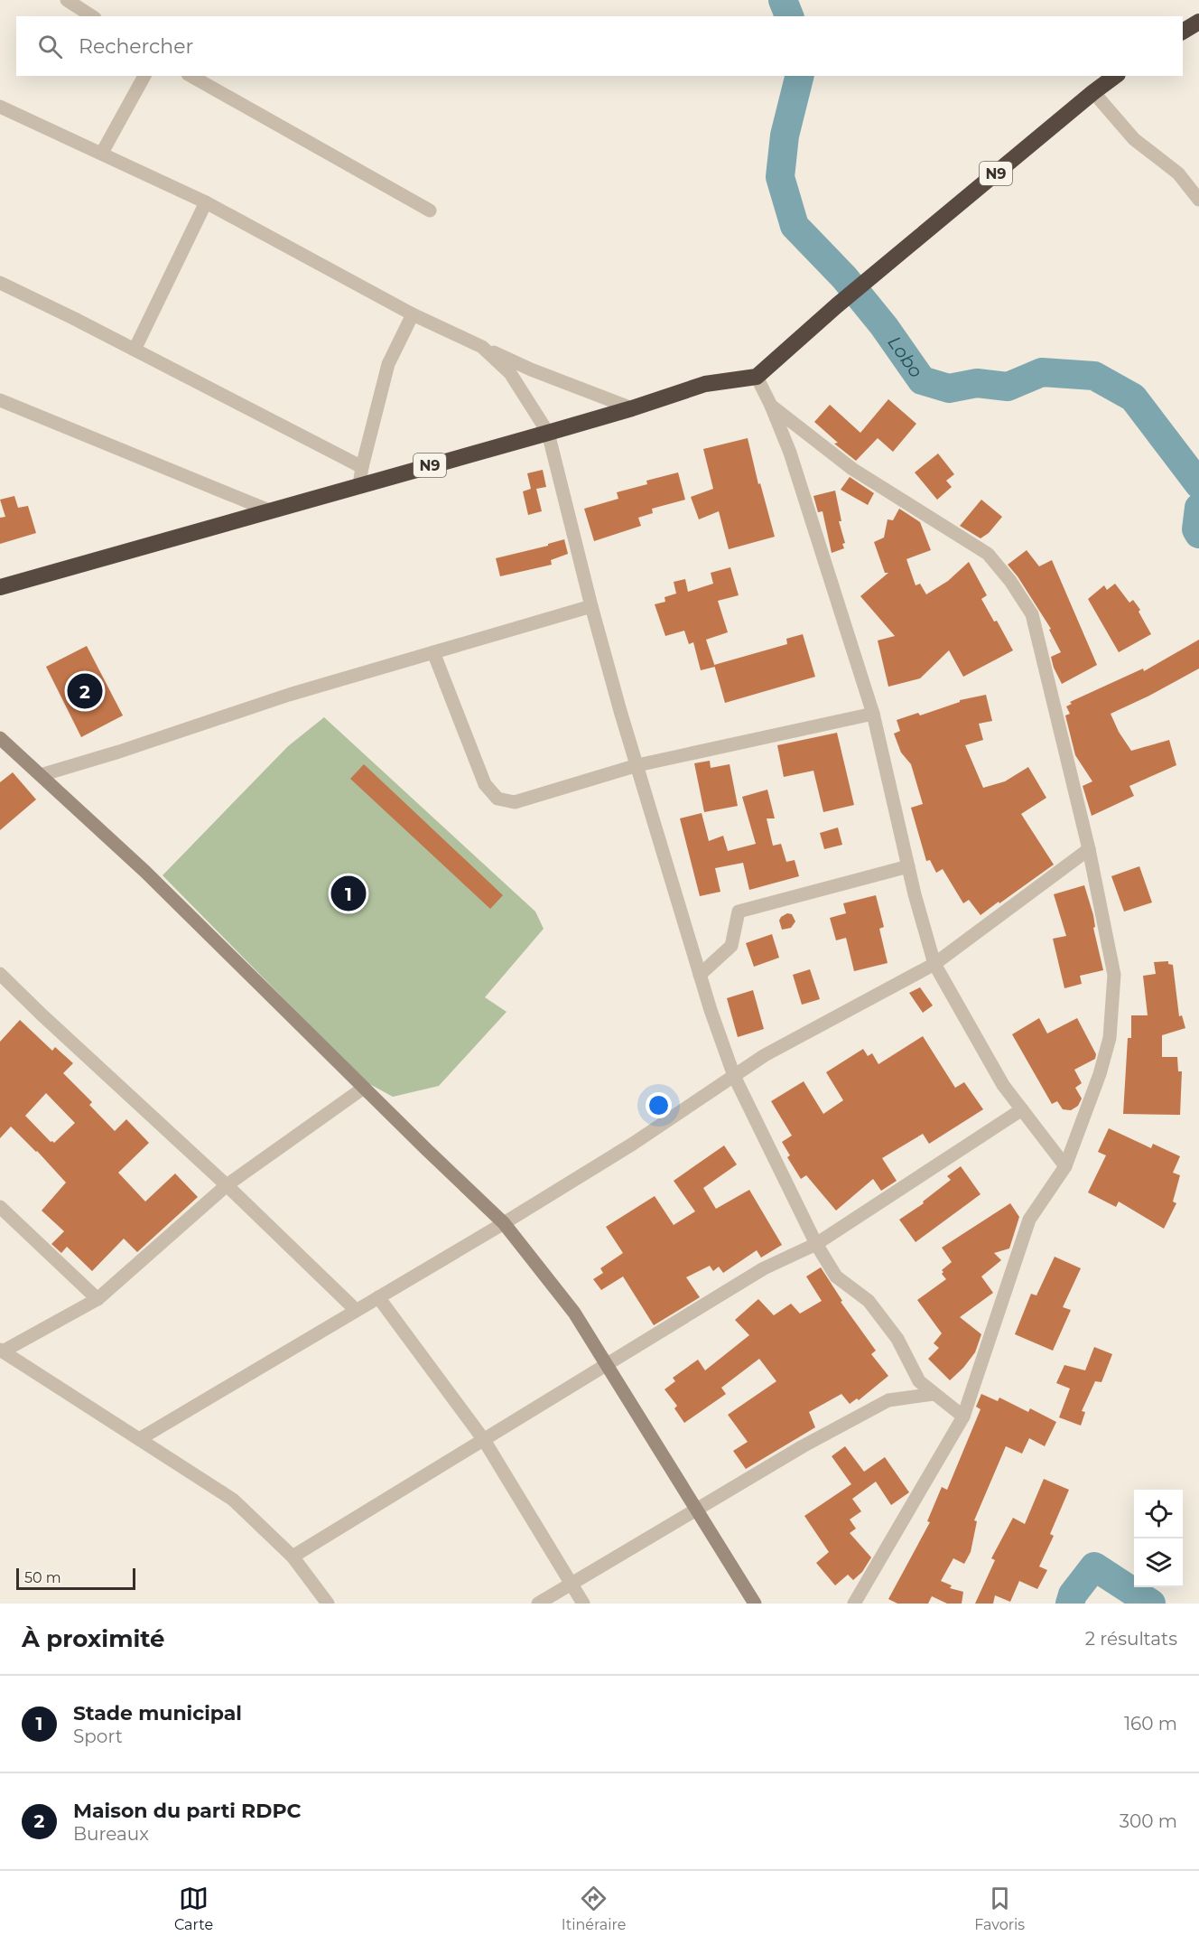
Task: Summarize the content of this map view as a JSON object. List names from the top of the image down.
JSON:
{
  "streets": {
    "highway": ["N9"]
  },
  "water": ["Lobo"],
  "scale_bar": "50 m",
  "page": {
    "search": "Rechercher",
    "pins": ["2", "1"],
    "scale": "50 m",
    "heading": ["À proximité", "2 résultats"],
    "list": [
      {
        "mark": "1",
        "name": "Stade municipal",
        "note": "Sport",
        "value": "160 m"
      },
      {
        "mark": "2",
        "name": "Maison du parti RDPC",
        "note": "Bureaux",
        "value": "300 m"
      }
    ],
    "nav": ["Carte", "Itinéraire", "Favoris"]
  }
}
